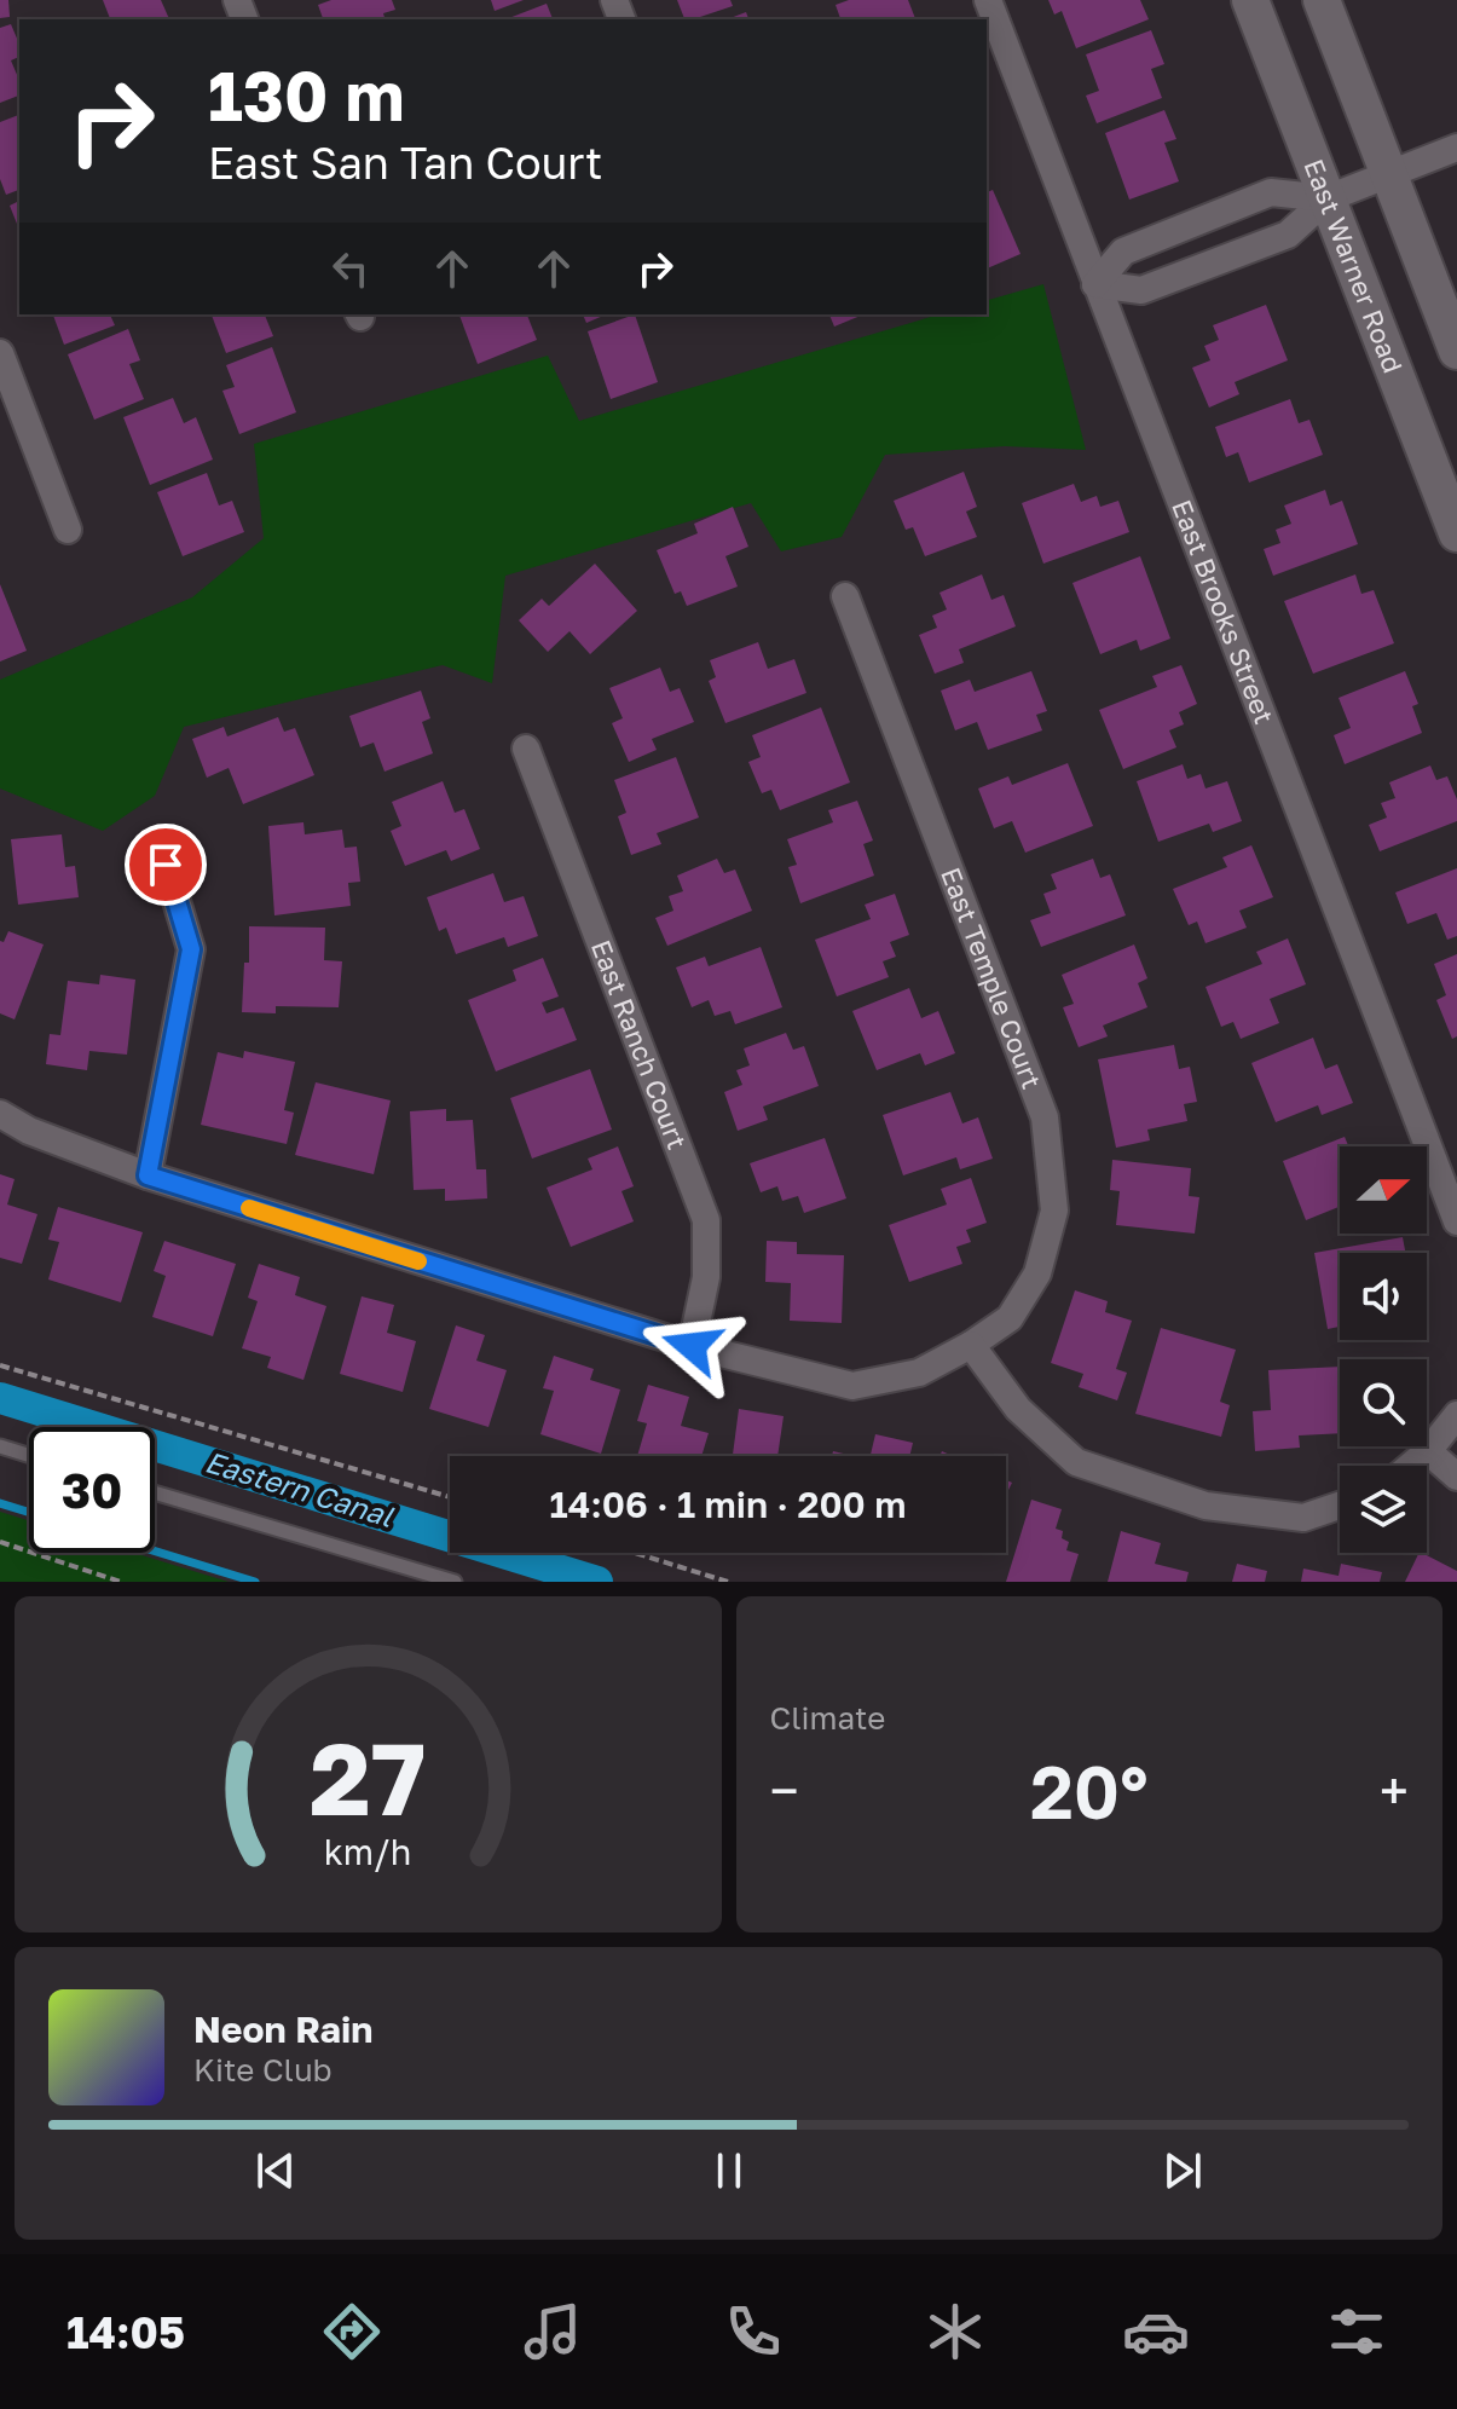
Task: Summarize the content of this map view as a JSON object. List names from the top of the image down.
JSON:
{
  "streets": {
    "main road": ["East Warner Road"],
    "street": ["East Brooks Street", "East Temple Court", "East Ranch Court"]
  },
  "crossings": [
    ["East Temple Court", "East Ranch Court"]
  ],
  "water": ["Eastern Canal"],
  "north": "right",
  "page": {
    "turn": ["130 m", "East San Tan Court"],
    "limit": "30",
    "trip": "14:06 · 1 min · 200 m",
    "tile": "Climate",
    "heat": ["−", "20°", "+"],
    "song": ["Neon Rain", "Kite Club"],
    "tabs": "14:05",
    "gauge": ["27", "km/h"]
  }
}
